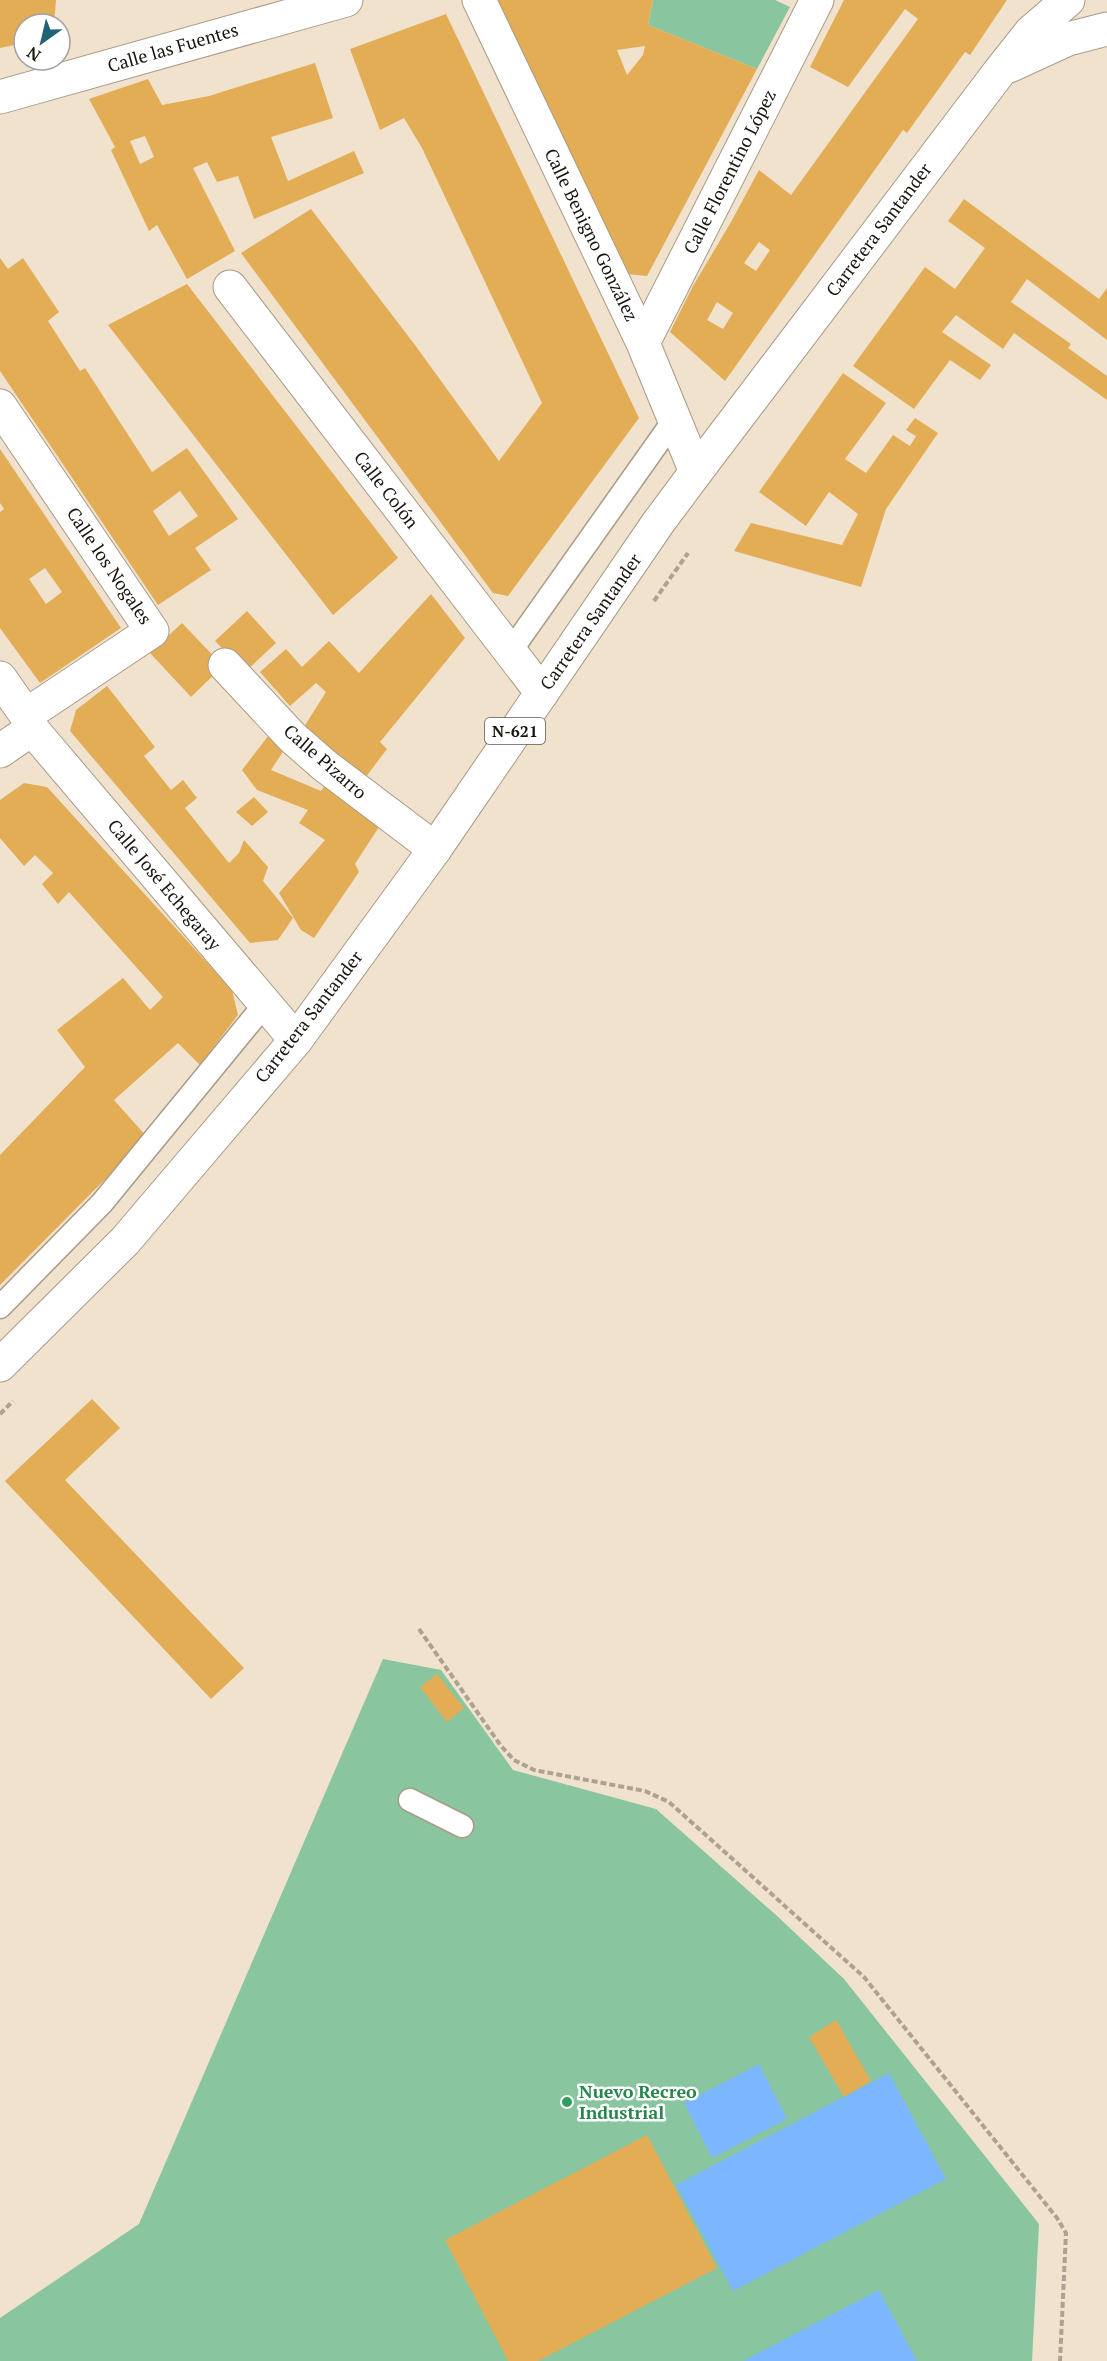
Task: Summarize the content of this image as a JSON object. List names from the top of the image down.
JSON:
{
  "streets": {
    "main road": [
      "Calle las Fuentes",
      "Calle Florentino López",
      "Carretera Santander",
      "Calle Benigno González",
      "Calle Colón",
      "Calle los Nogales",
      "N-621",
      "Calle Pizarro",
      "Calle José Echegaray"
    ]
  },
  "crossings": [
    ["Calle Florentino López", "Calle Benigno González"],
    ["Carretera Santander", "Calle Benigno González"],
    ["Carretera Santander", "Calle Colón"],
    ["Carretera Santander", "N-621"],
    ["Carretera Santander", "Calle Pizarro"],
    ["Carretera Santander", "Calle José Echegaray"],
    ["Calle los Nogales", "Calle José Echegaray"]
  ],
  "places": ["Nuevo Recreo Industrial"],
  "north": "bottom left"
}
